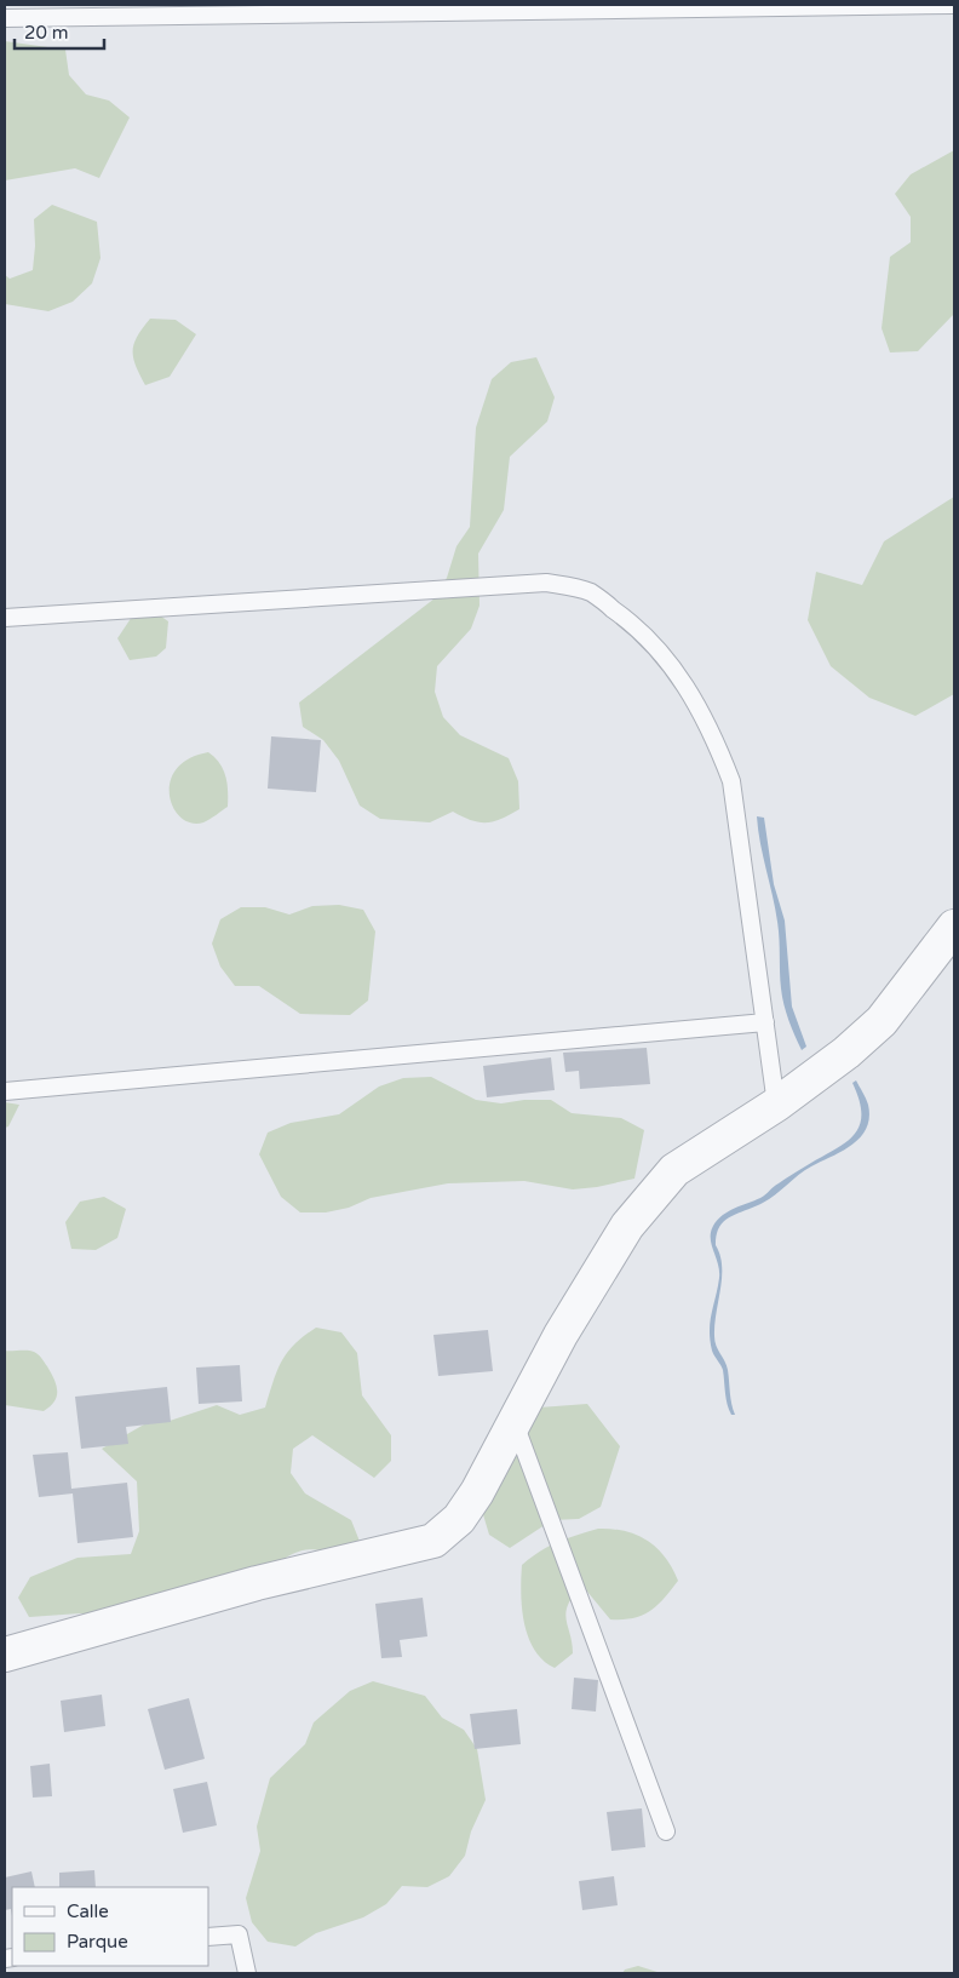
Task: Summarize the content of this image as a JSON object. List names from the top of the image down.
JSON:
{
  "legend": ["Calle", "Parque"],
  "scale_bar": "20 m"
}
